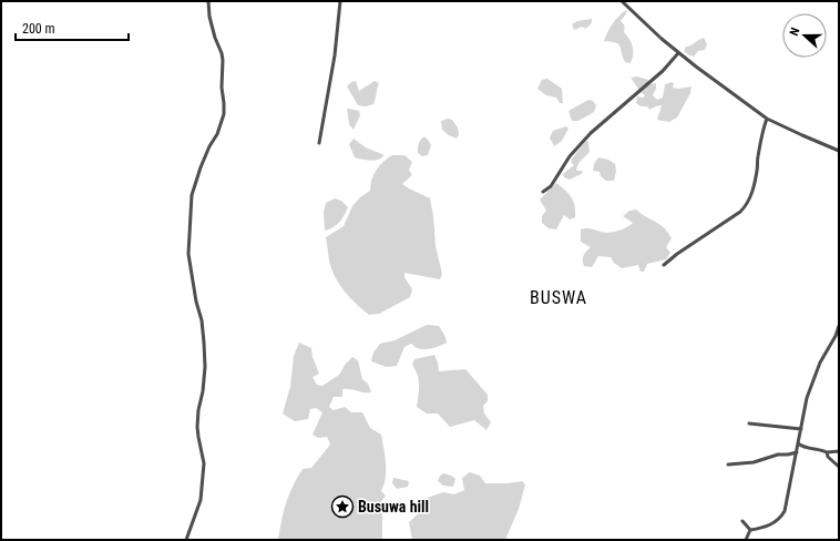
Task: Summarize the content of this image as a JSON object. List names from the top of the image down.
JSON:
{
  "districts": ["BUSWA"],
  "places": {
    "place": ["Busuwa hill"]
  },
  "scale_bar": "200 m",
  "north": "left"
}
